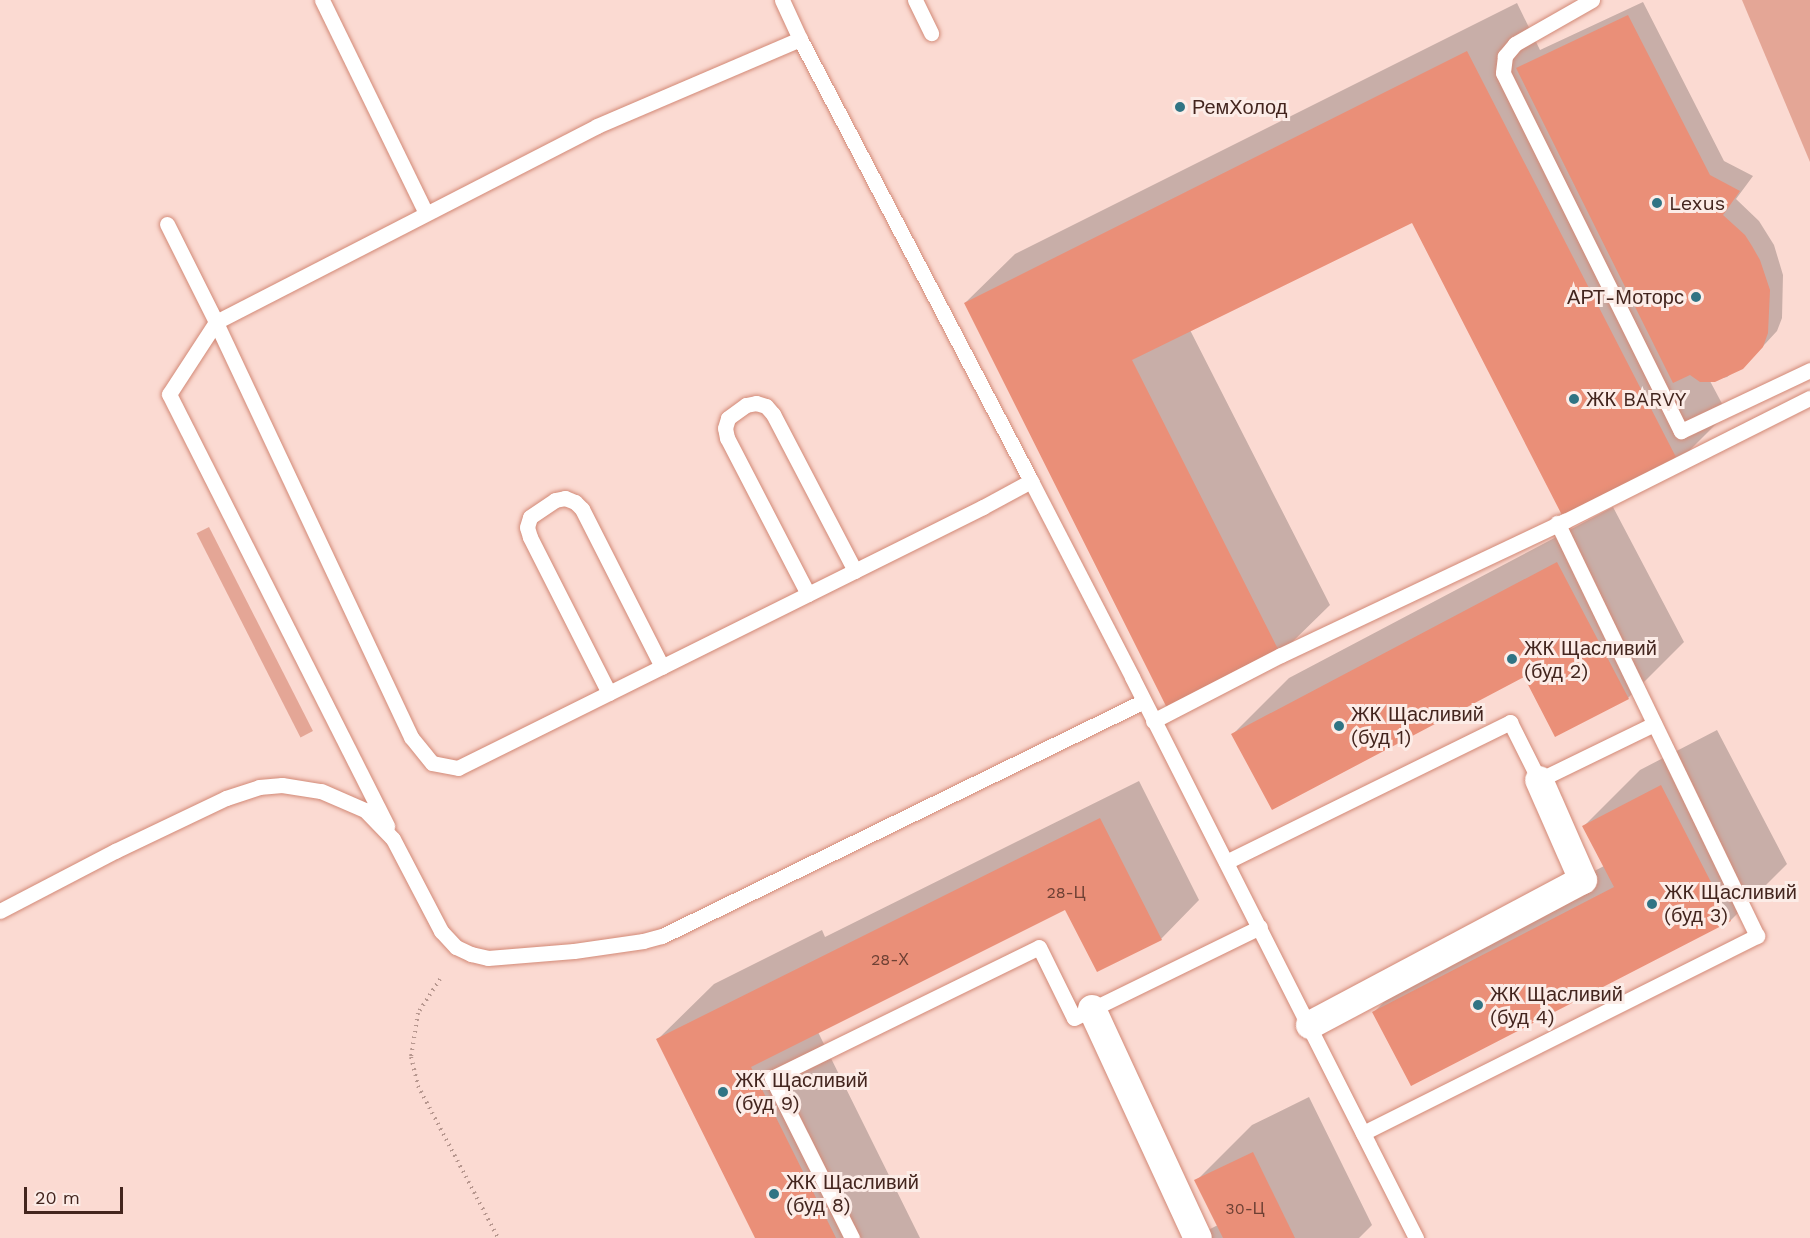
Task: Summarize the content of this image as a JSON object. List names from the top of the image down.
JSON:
{
  "places": [
    "РемХолод",
    "Lexus",
    "АРТ-Моторс",
    "ЖК BARVY",
    "ЖК Щасливий (буд 2)",
    "ЖК Щасливий (буд 1)",
    "ЖК Щасливий (буд 3)",
    "ЖК Щасливий (буд 4)",
    "ЖК Щасливий (буд 9)",
    "ЖК Щасливий (буд 8)"
  ],
  "house_numbers": ["28-Ц", "28-Х", "30-Ц"],
  "scale_bar": "20 m"
}
